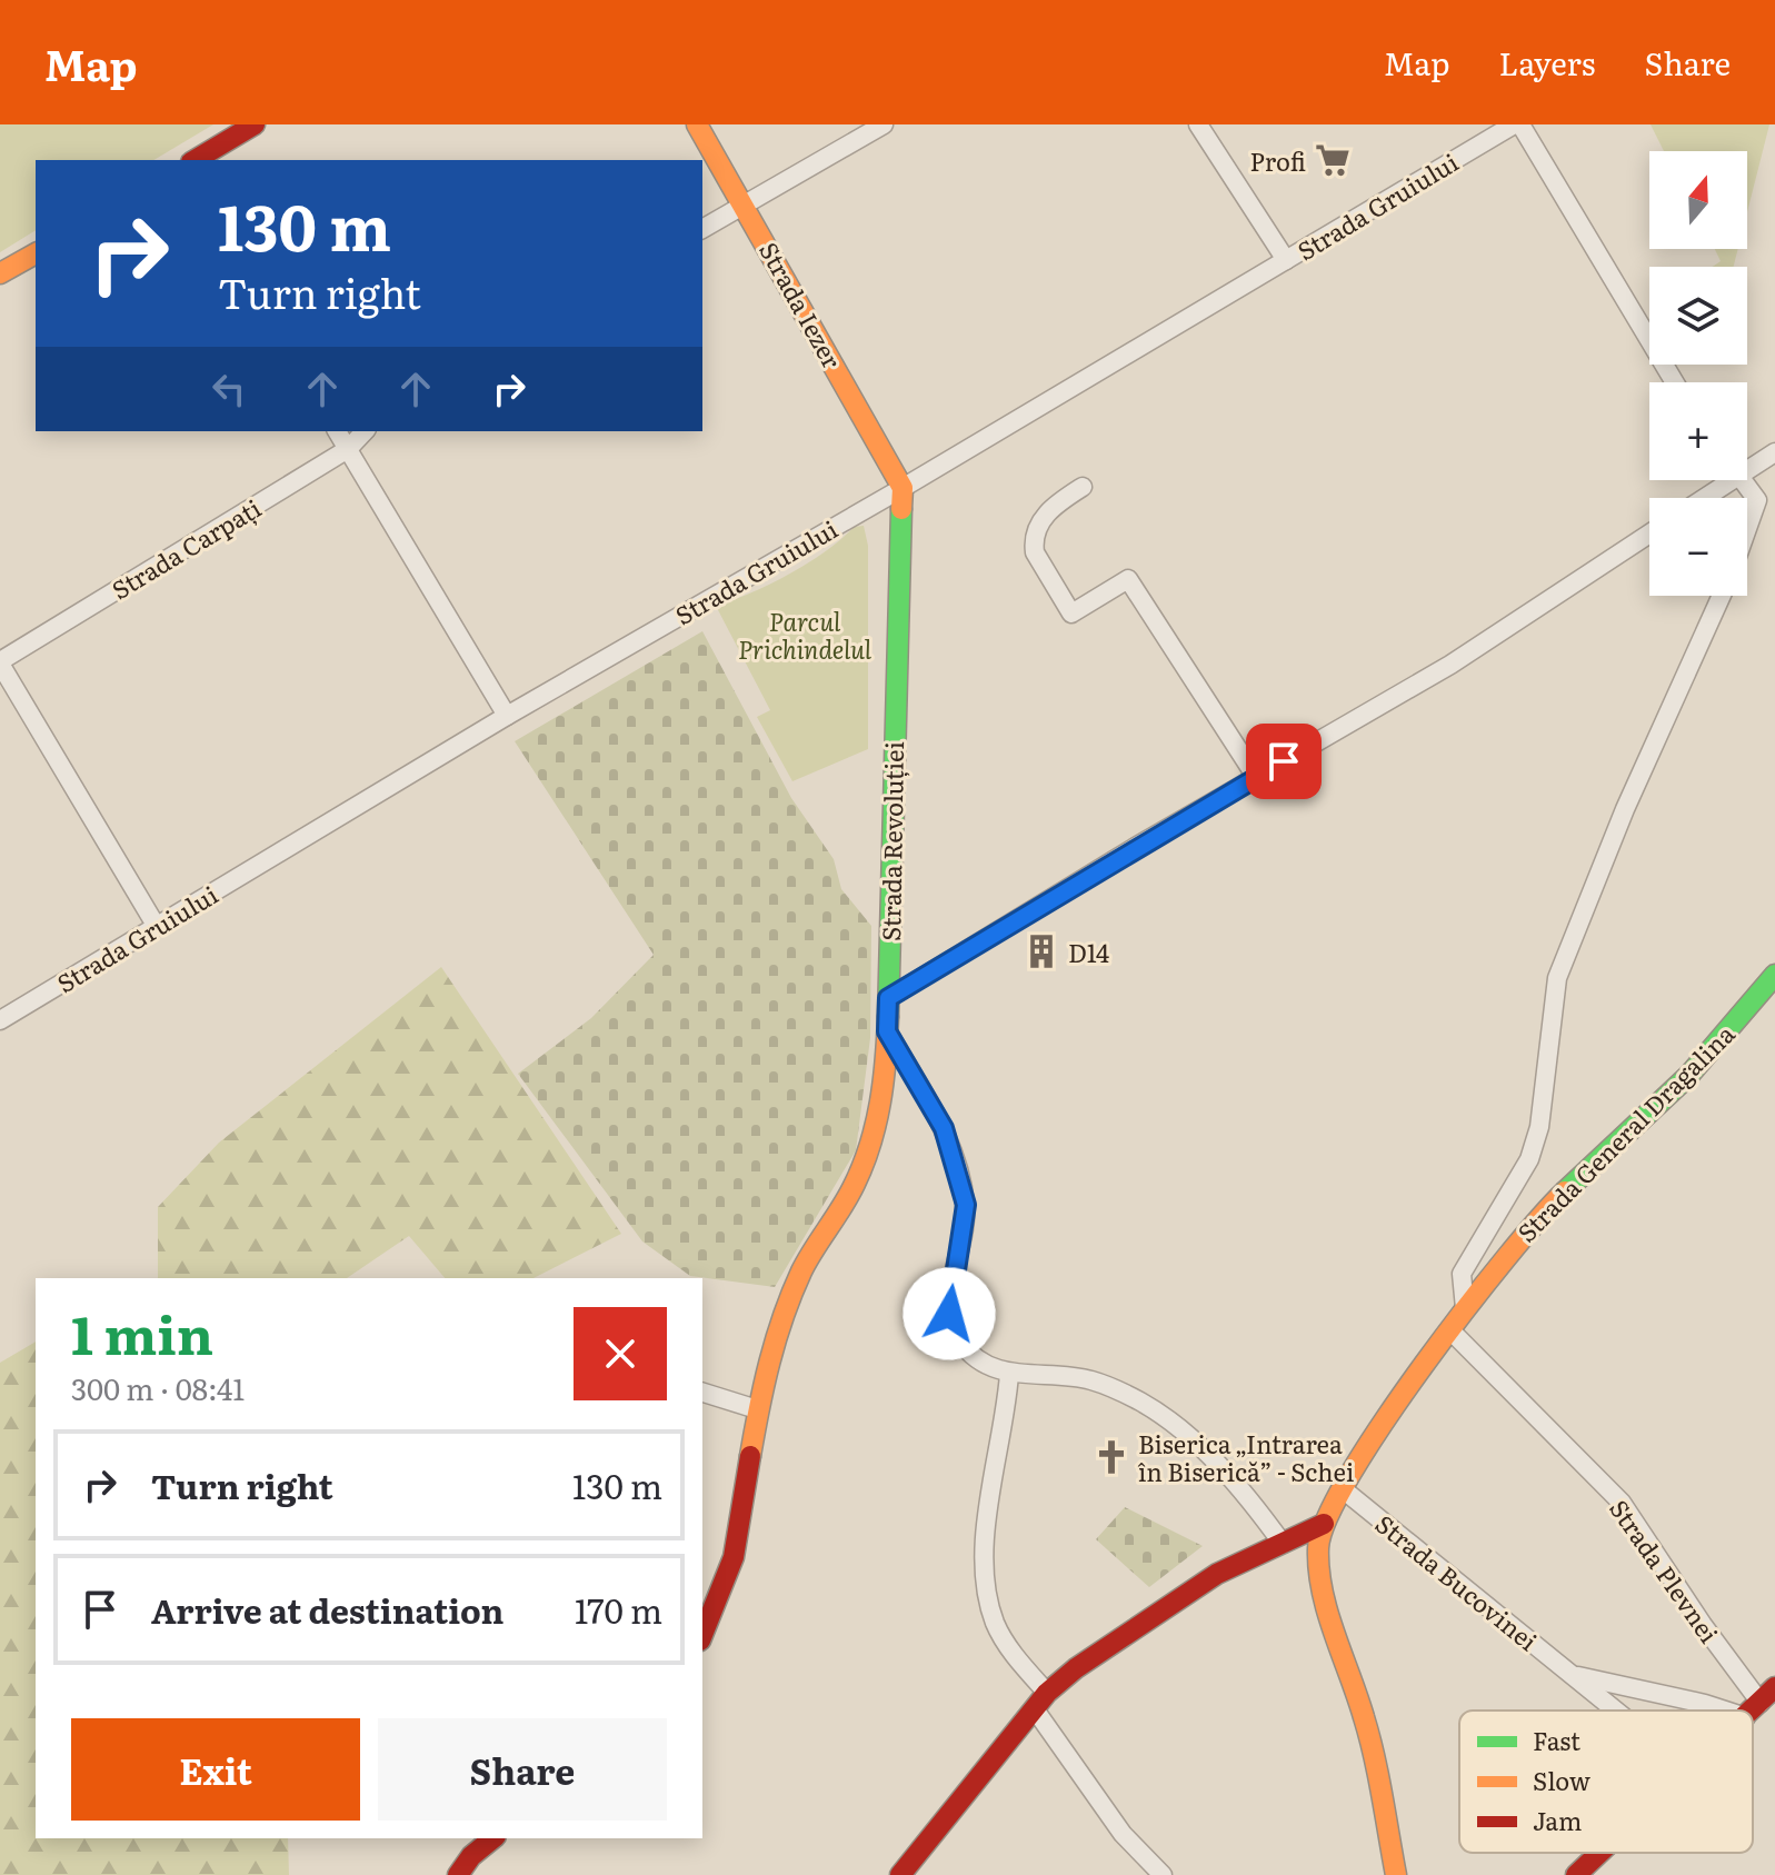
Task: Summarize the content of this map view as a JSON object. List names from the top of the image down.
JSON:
{
  "streets": {
    "main road": ["Strada Iezer", "Strada Revoluției", "Strada General Dragalina"],
    "street": [
      "Strada Gruiului",
      "Strada Carpați",
      "Strada Plevnei",
      "Strada Bucovinei"
    ]
  },
  "crossings": [
    ["Strada Gruiului", "Strada Iezer"],
    ["Strada Gruiului", "Strada Revoluției"],
    ["Strada Iezer", "Strada Revoluției"],
    ["Strada General Dragalina", "Strada Plevnei"],
    ["Strada General Dragalina", "Strada Bucovinei"],
    ["Strada Plevnei", "Strada Bucovinei"]
  ],
  "parks": ["Parcul Prichindelul"],
  "places": {
    "supermarket": ["Profi"],
    "building": ["D14"],
    "church": ["Biserica „Intrarea în Biserică” - Schei"]
  },
  "legend": ["Fast", "Slow", "Jam"],
  "north": "top",
  "page": {
    "header": "Map",
    "nav": ["Map", "Layers", "Share"],
    "map_buttons": ["+", "−"],
    "turn": ["130 m", "Turn right"],
    "heading": ["1 min", "300 m · 08:41"],
    "list": [
      {
        "name": "Turn right",
        "value": "130 m"
      },
      {
        "name": "Arrive at destination",
        "value": "170 m"
      }
    ],
    "buttons": ["Exit", "Share"]
  }
}
